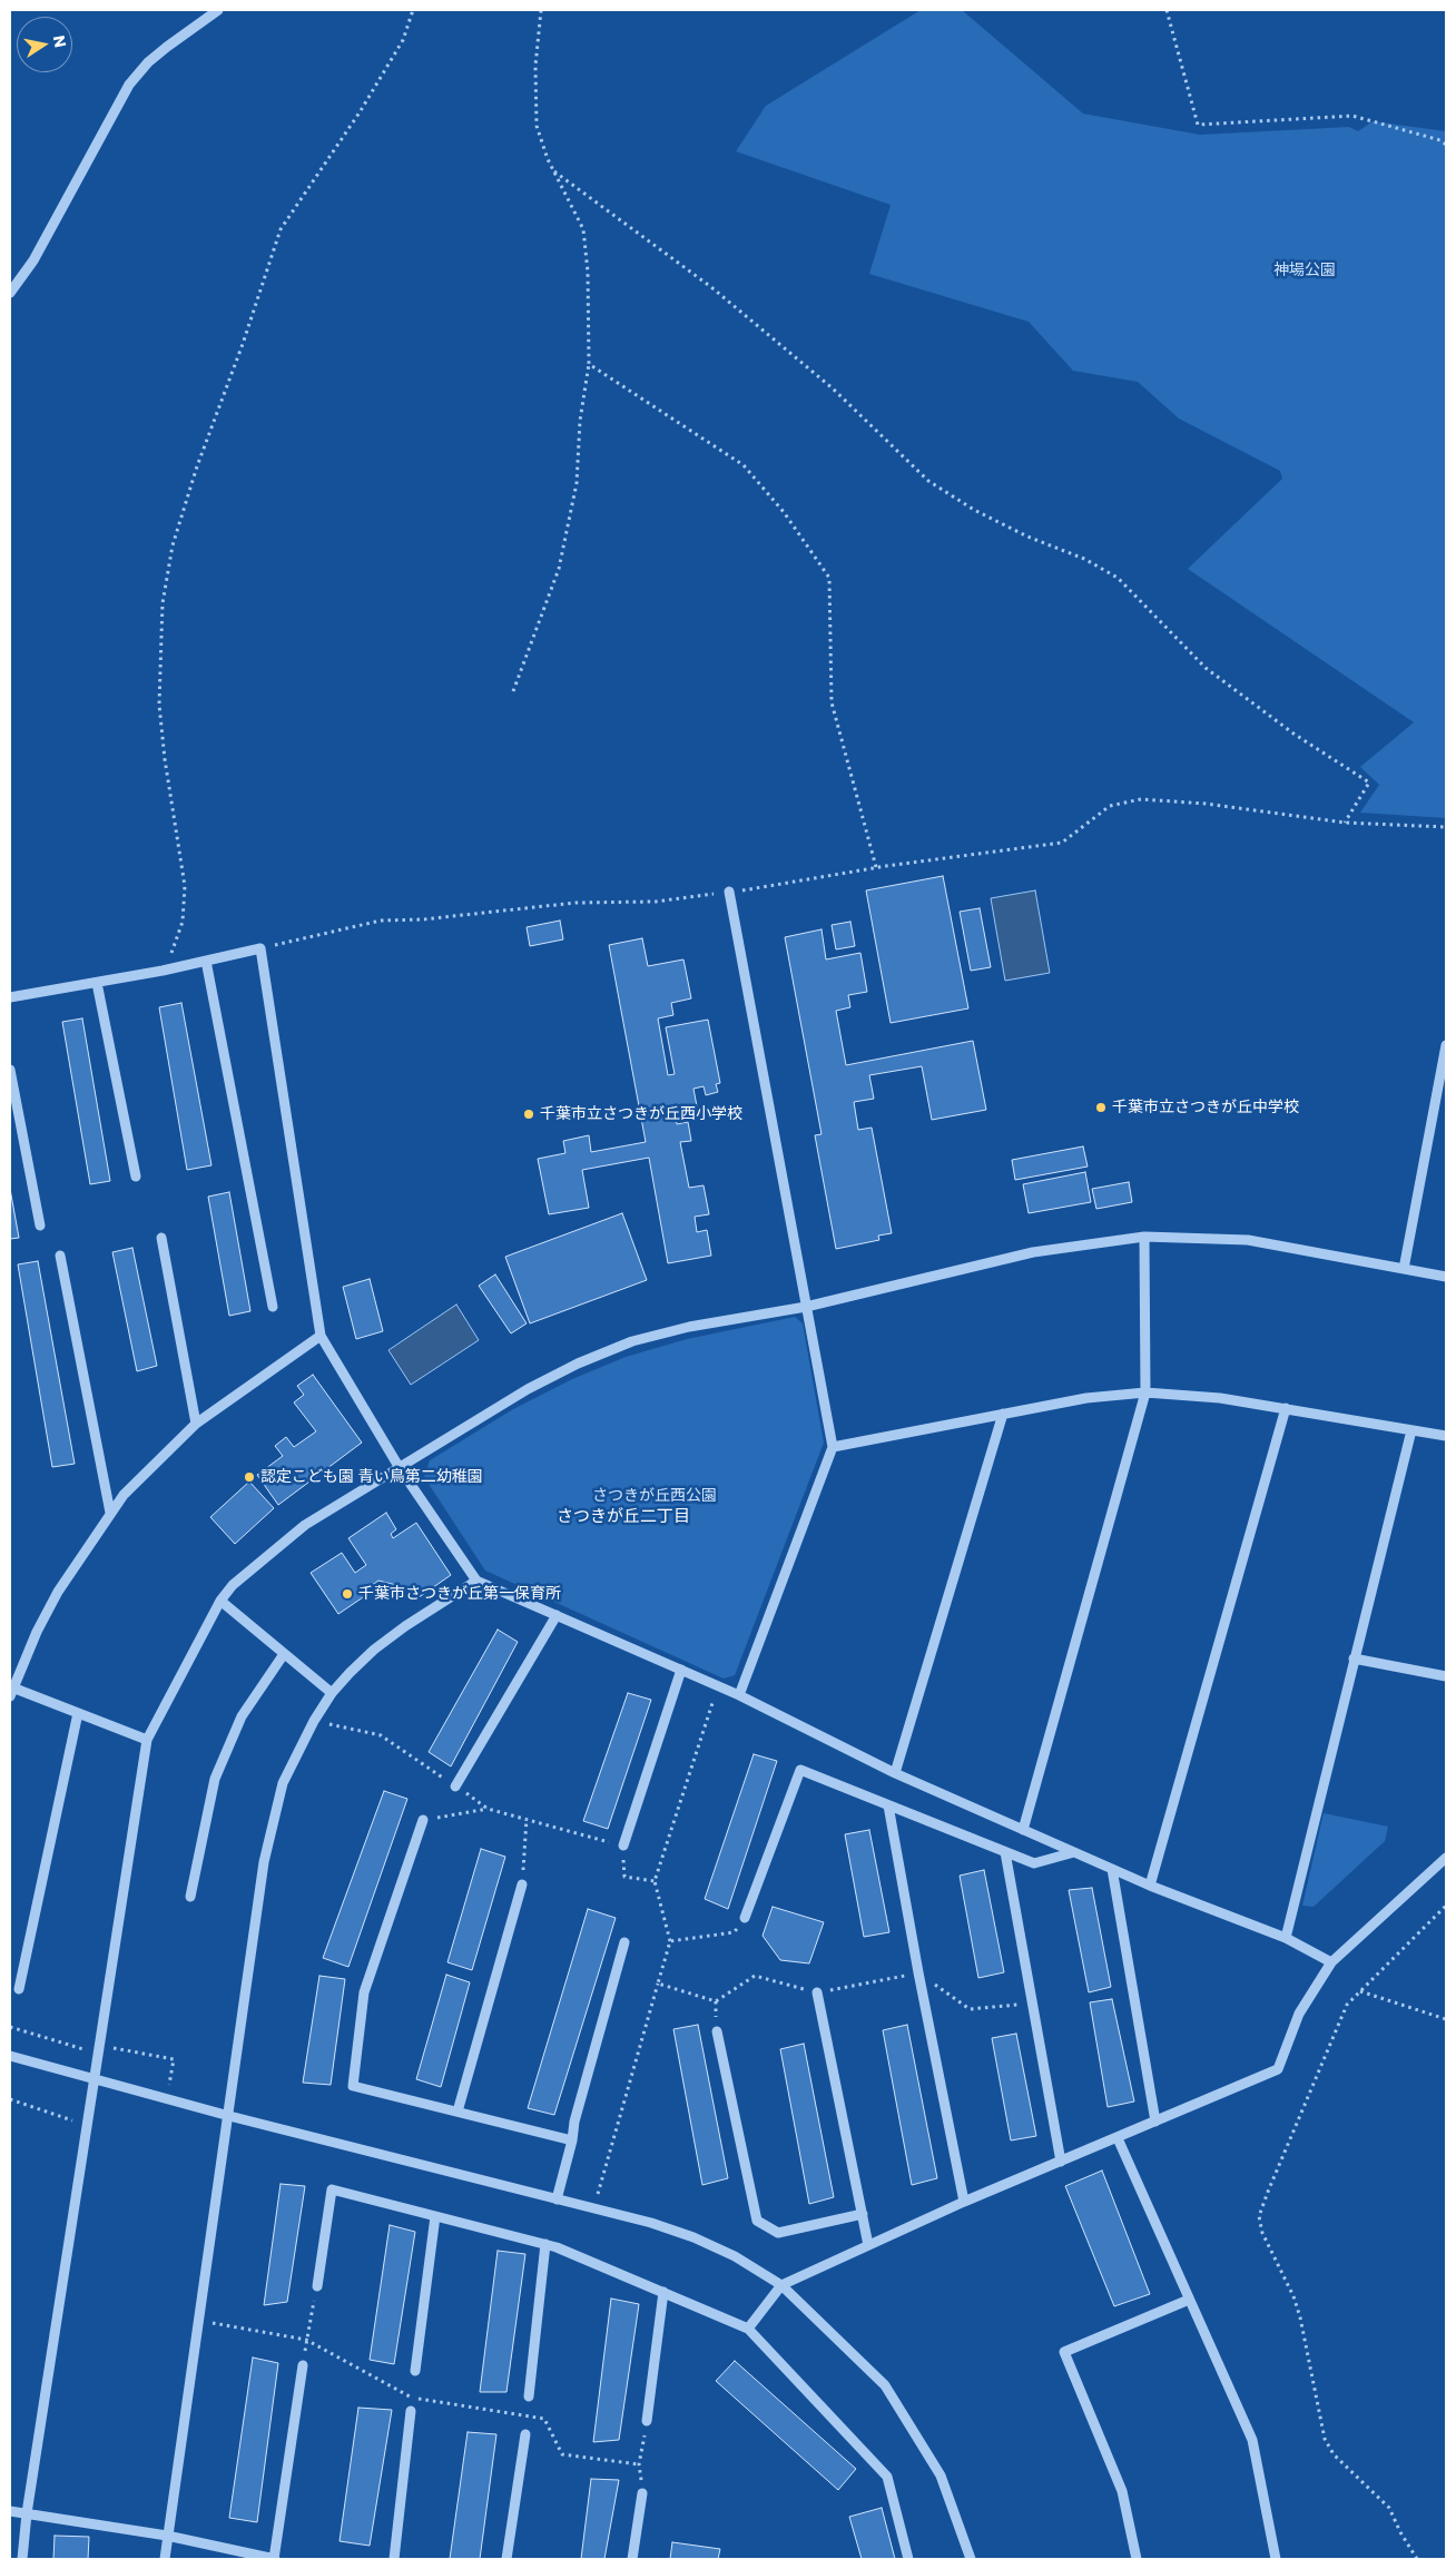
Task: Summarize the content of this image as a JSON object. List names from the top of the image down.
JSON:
{
  "districts": ["さつきが丘二丁目"],
  "parks": ["神場公園", "さつきが丘西公園"],
  "places": [
    "千葉市立さつきが丘中学校",
    "千葉市立さつきが丘西小学校",
    "認定こども園 青い鳥第二幼稚園",
    "千葉市さつきが丘第一保育所"
  ],
  "north": "right"
}
